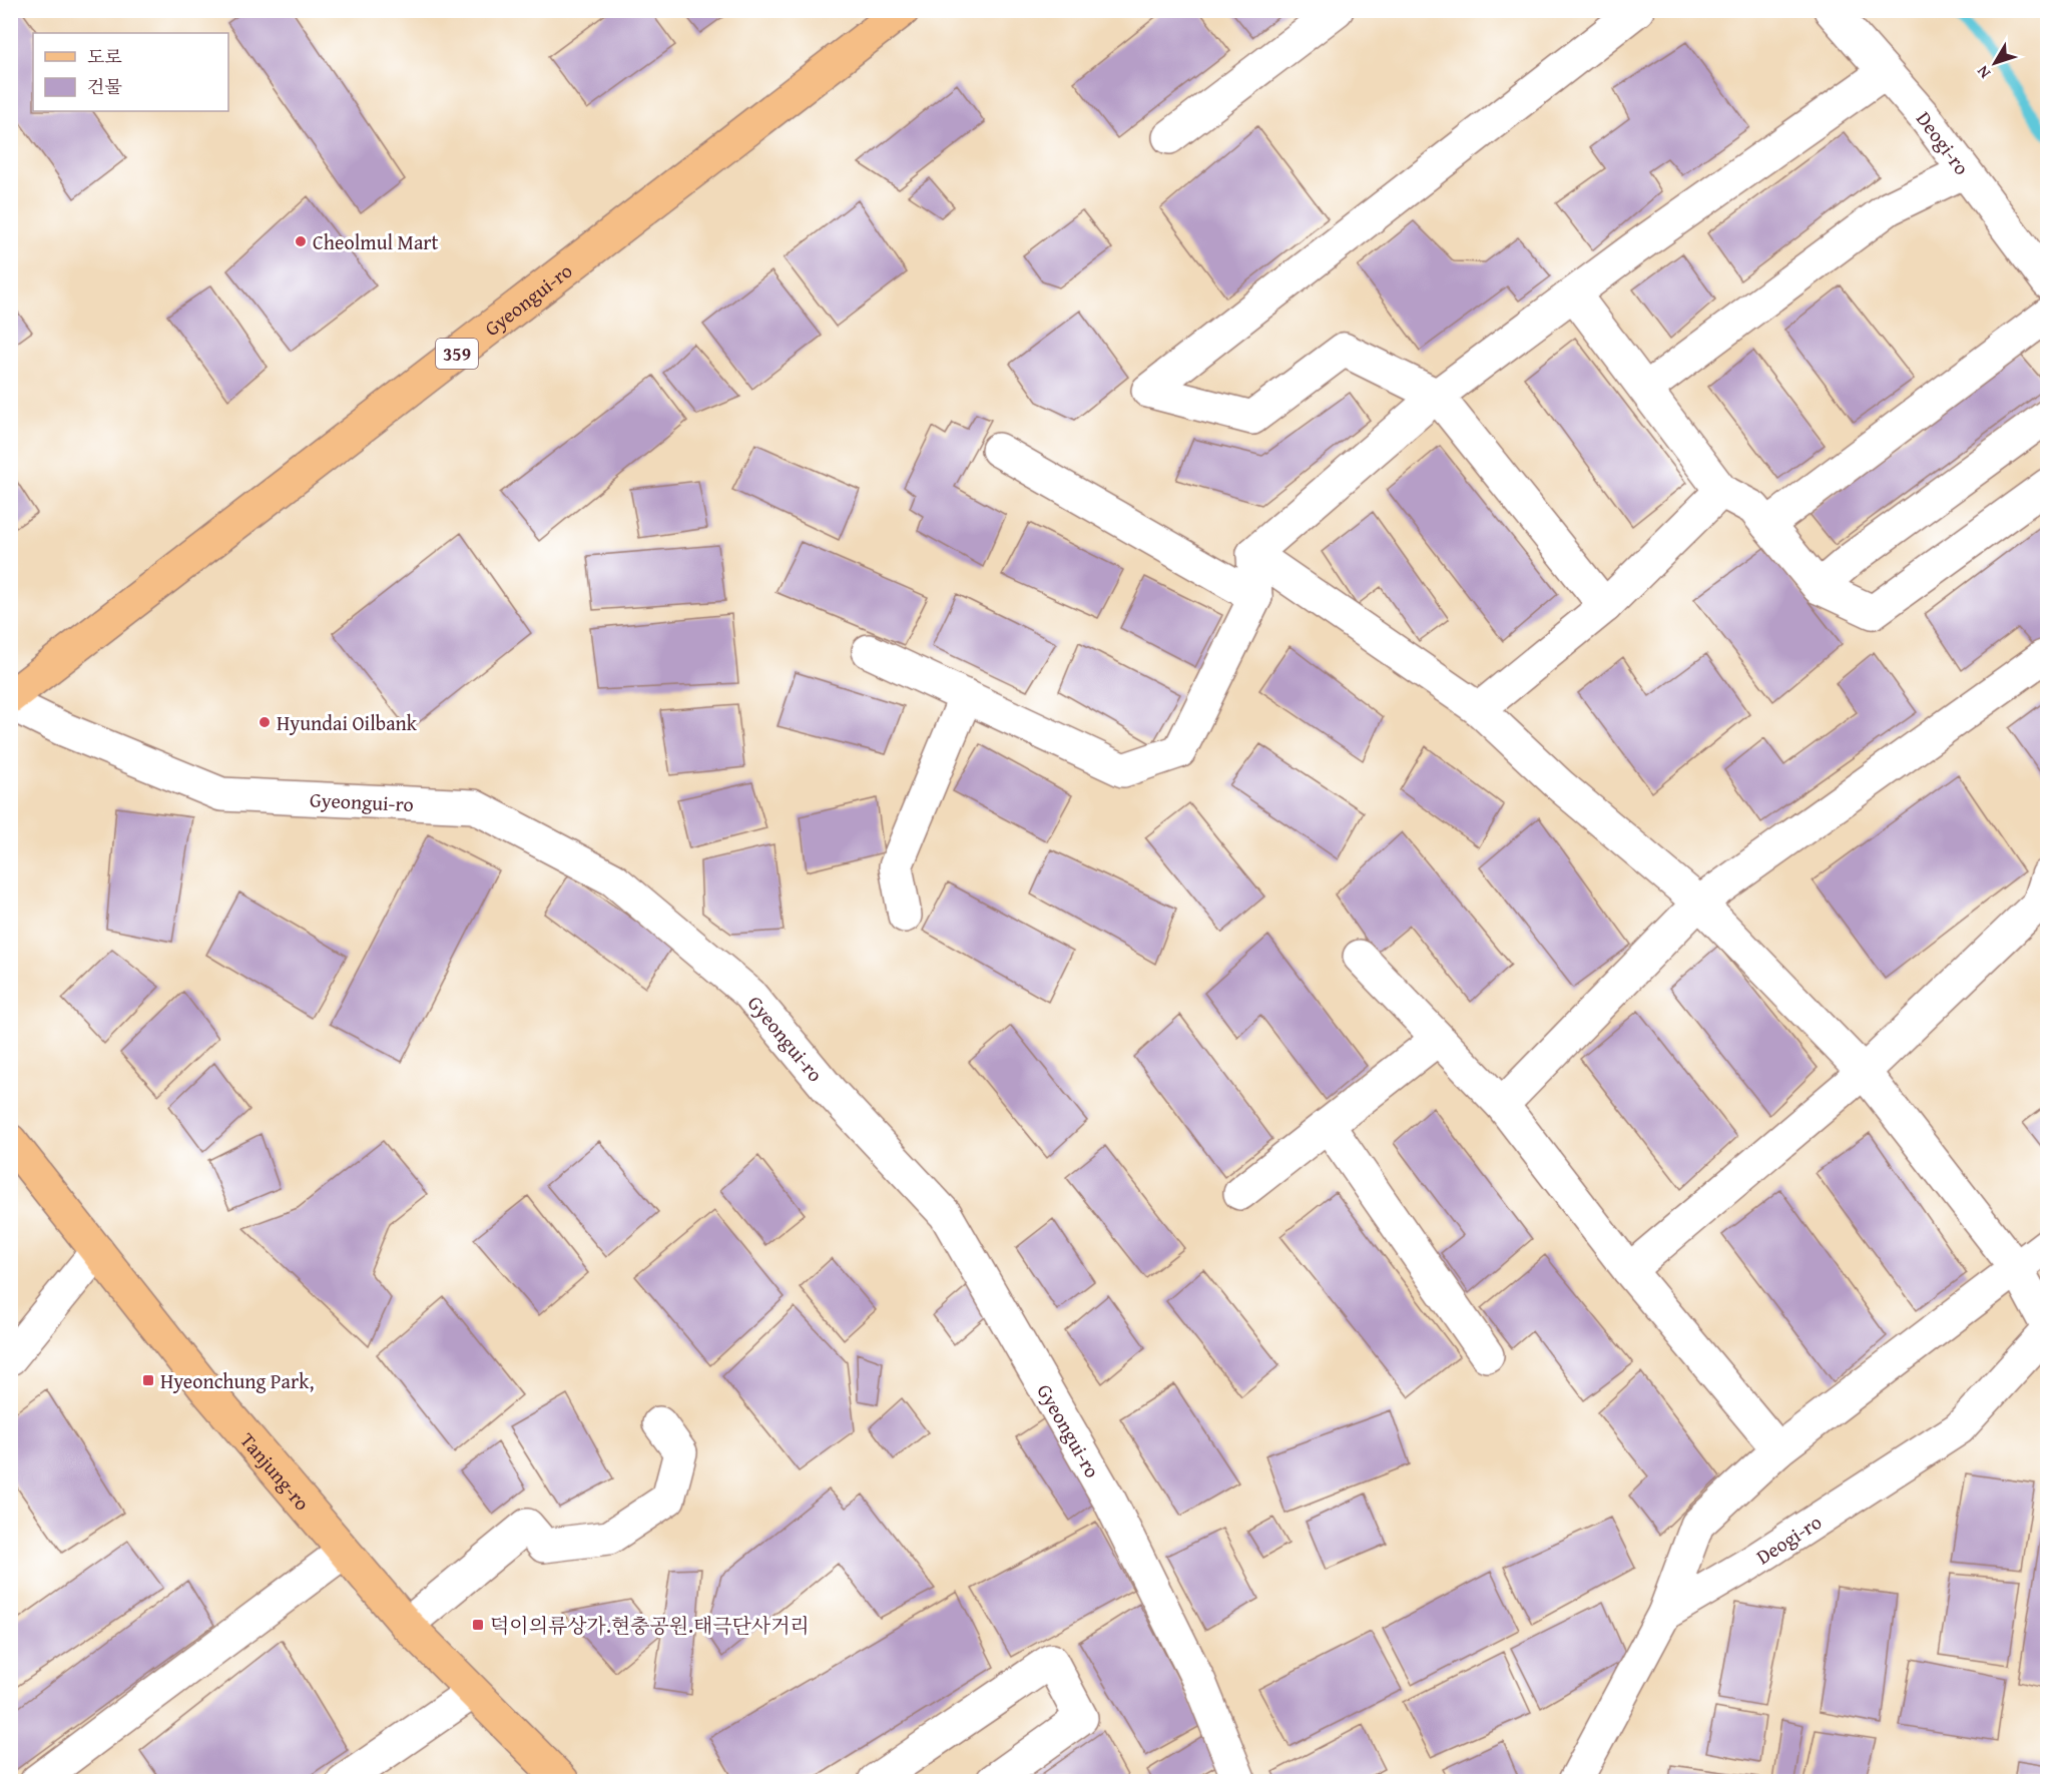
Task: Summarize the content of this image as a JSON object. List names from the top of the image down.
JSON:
{
  "streets": {
    "main road": ["Gyeongui-ro", "359", "Tanjung-ro"],
    "street": ["Deogi-ro"]
  },
  "places": {
    "other": ["Cheolmul Mart", "Hyundai Oilbank"],
    "transit": ["Hyeonchung Park,", "덕이의류상가.현충공원.태극단사거리"]
  },
  "legend": ["도로", "건물"],
  "north": "bottom left"
}
